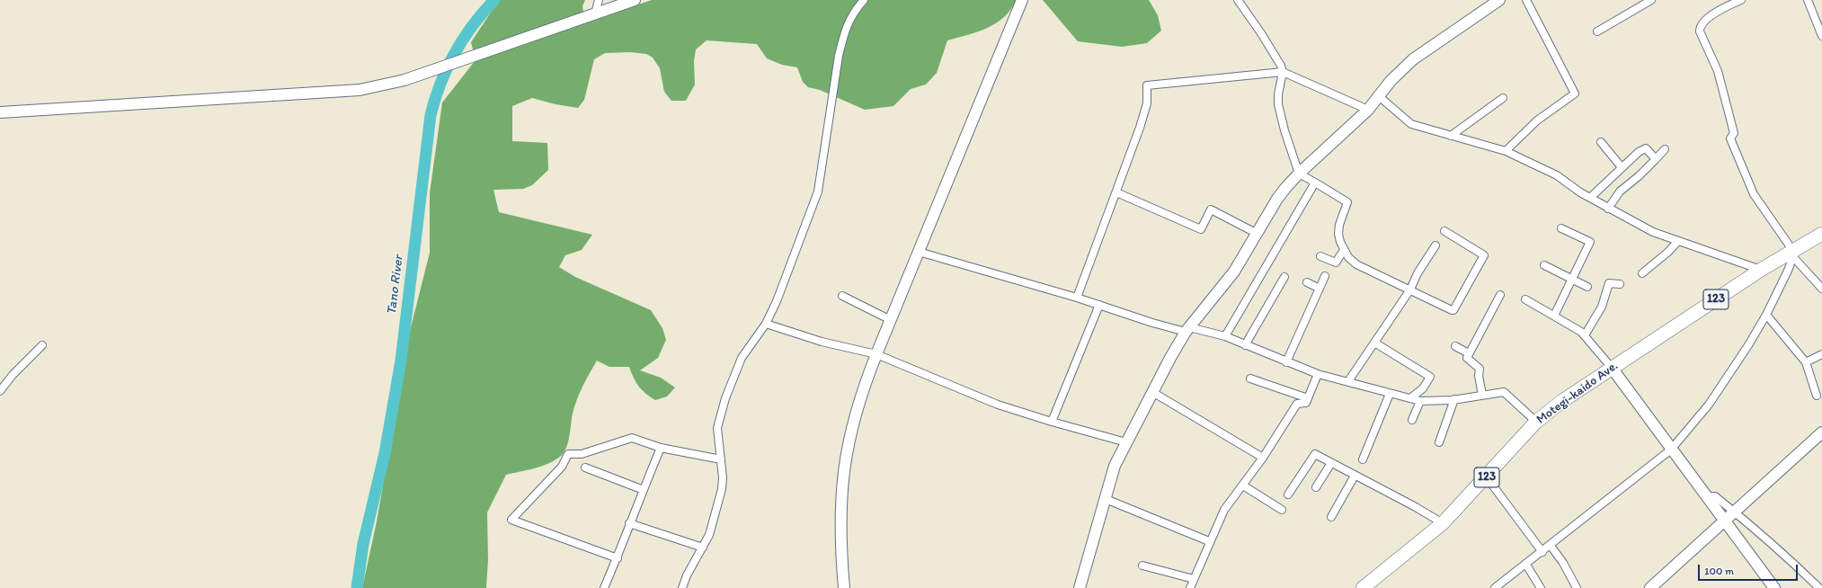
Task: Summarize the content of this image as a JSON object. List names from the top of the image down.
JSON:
{
  "streets": {
    "highway": ["123", "Motegi-kaido Ave."]
  },
  "water": ["Tano River"],
  "scale_bar": "100 m"
}
